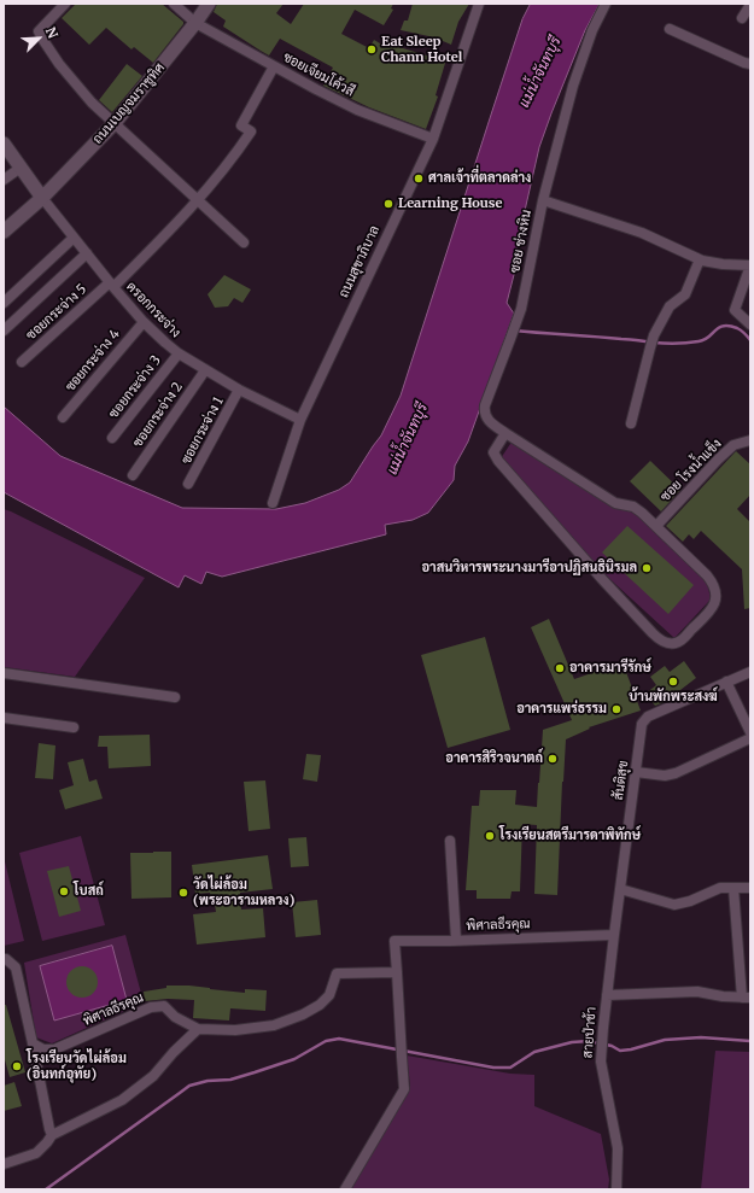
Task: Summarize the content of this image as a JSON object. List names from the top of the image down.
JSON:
{
  "streets": {
    "street": [
      "ซอยเจียมโค้วสี",
      "ถนนเบญจมราชูทิศ",
      "ซอย ช่างหิน",
      "ถนนสุขาภิบาล",
      "ตรอกกระจ่าง",
      "ซอยกระจ่าง 5",
      "ซอยกระจ่าง 4",
      "ซอยกระจ่าง 3",
      "ซอยกระจ่าง 2",
      "ซอยกระจ่าง 1",
      "ซอย โรงน้ำแข็ง",
      "สันติสุข",
      "พิศาลธีรคุณ",
      "สายป่าช้า"
    ]
  },
  "crossings": [
    ["ซอยเจียมโค้วสี", "ถนนเบญจมราชูทิศ"],
    ["ซอยเจียมโค้วสี", "ถนนสุขาภิบาล"],
    ["ซอยเจียมโค้วสี", "ซอยกระจ่าง 5"],
    ["ถนนเบญจมราชูทิศ", "ตรอกกระจ่าง"],
    ["ซอย ช่างหิน", "ซอย โรงน้ำแข็ง"],
    ["ถนนสุขาภิบาล", "ตรอกกระจ่าง"],
    ["ตรอกกระจ่าง", "ซอยกระจ่าง 5"],
    ["ตรอกกระจ่าง", "ซอยกระจ่าง 4"],
    ["ตรอกกระจ่าง", "ซอยกระจ่าง 3"],
    ["ตรอกกระจ่าง", "ซอยกระจ่าง 2"],
    ["ตรอกกระจ่าง", "ซอยกระจ่าง 1"],
    ["สันติสุข", "พิศาลธีรคุณ"],
    ["สันติสุข", "สายป่าช้า"],
    ["พิศาลธีรคุณ", "สายป่าช้า"]
  ],
  "water": ["แม่น้ำจันทบุรี"],
  "places": [
    "Eat Sleep Chann Hotel",
    "ศาลเจ้าที่ตลาดล่าง",
    "Learning House",
    "อาสนวิหารพระนางมารีอาปฏิสนธินิรมล",
    "อาคารมารีรักษ์",
    "บ้านพักพระสงฆ์",
    "อาคารแพร่ธรรม",
    "อาคารสิริวจนาตถ์",
    "โรงเรียนสตรีมารดาพิทักษ์",
    "โบสถ์",
    "วัดไผ่ล้อม (พระอารามหลวง)",
    "โรงเรียนวัดไผ่ล้อม (อินทก์อุทัย)"
  ],
  "north": "top right"
}
